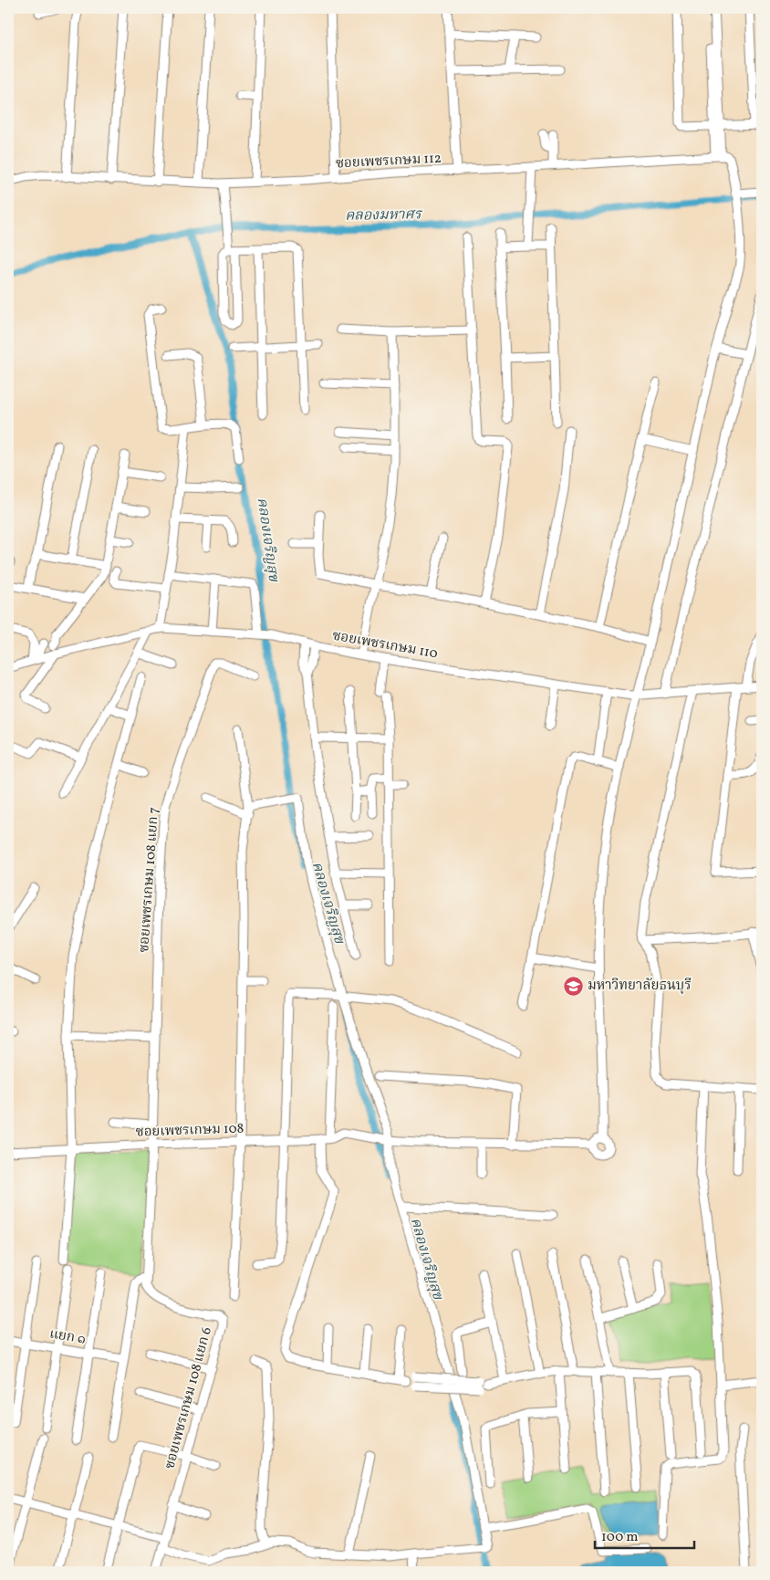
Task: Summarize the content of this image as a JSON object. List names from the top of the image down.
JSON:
{
  "streets": {
    "street": [
      "ซอยเพชรเกษม 112",
      "ซอยเพชรเกษม 110",
      "ซอยเพชรเกษม 108 แยก 7",
      "ซอยเพชรเกษม 108",
      "แยก ๑",
      "ซอยเพชรเกษม 108 แยก 6"
    ]
  },
  "crossings": [
    ["ซอยเพชรเกษม 108 แยก 7", "ซอยเพชรเกษม 108 แยก 6"],
    ["ซอยเพชรเกษม 108", "ซอยเพชรเกษม 108 แยก 6"]
  ],
  "water": ["คลองมหาศร", "คลองเจริญสุข"],
  "places": {
    "school or university": ["มหาวิทยาลัยธนบุรี"]
  },
  "scale_bar": "100 m"
}
